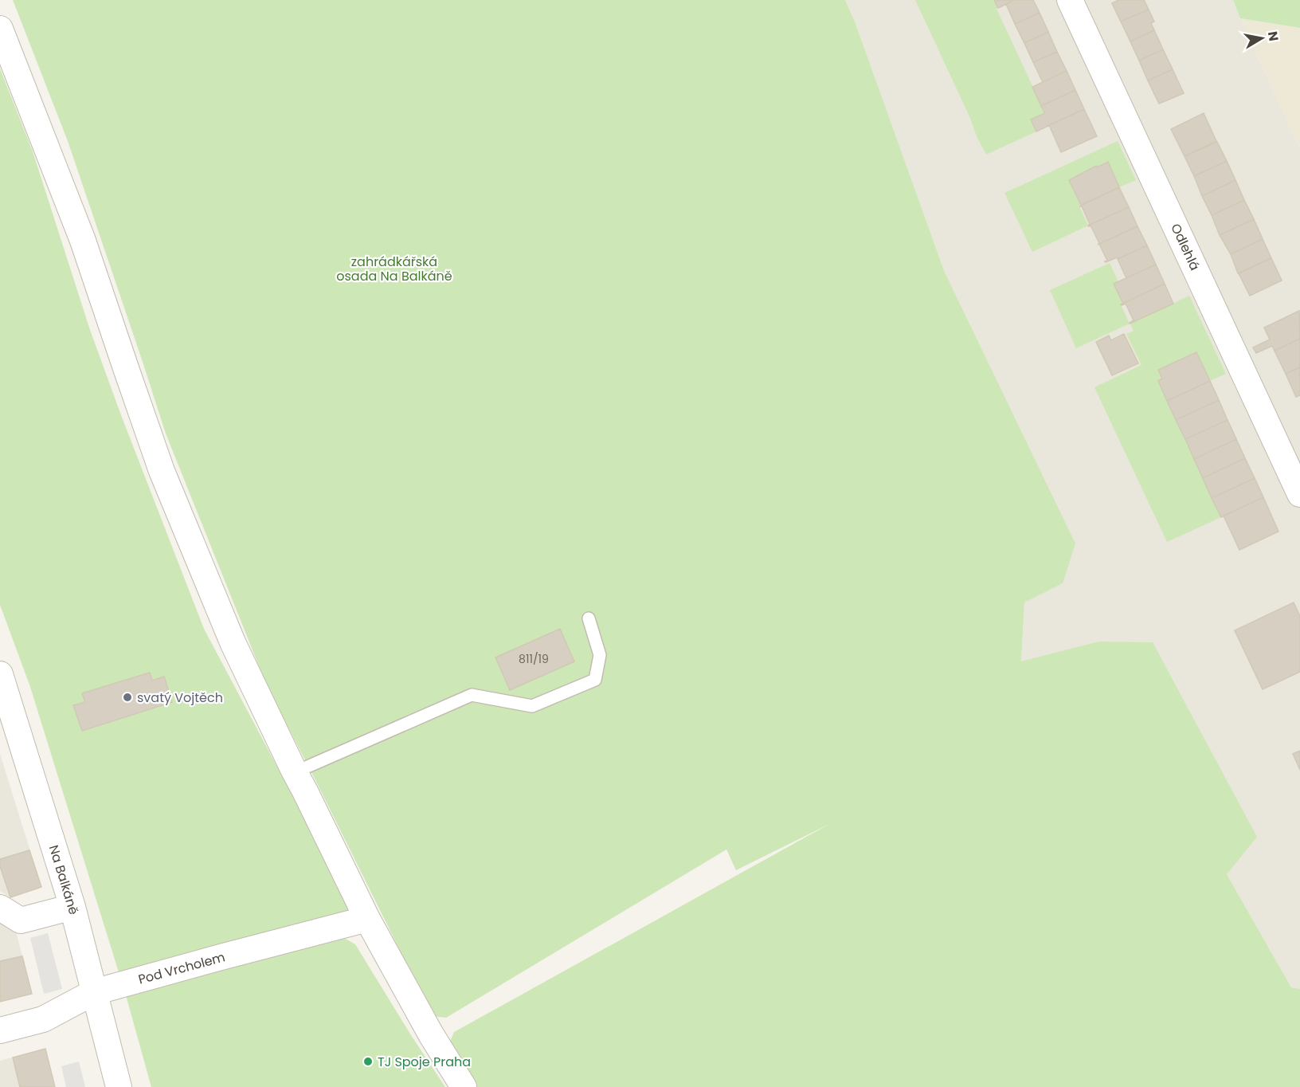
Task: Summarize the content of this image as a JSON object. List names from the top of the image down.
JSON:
{
  "streets": {
    "street": ["Odlehlá", "Na Balkáně", "Pod Vrcholem"]
  },
  "crossings": [
    ["Na Balkáně", "Pod Vrcholem"]
  ],
  "parks": ["zahrádkářská osada Na Balkáně"],
  "places": ["svatý Vojtěch", "TJ Spoje Praha"],
  "house_numbers": ["811/19"],
  "north": "right"
}
